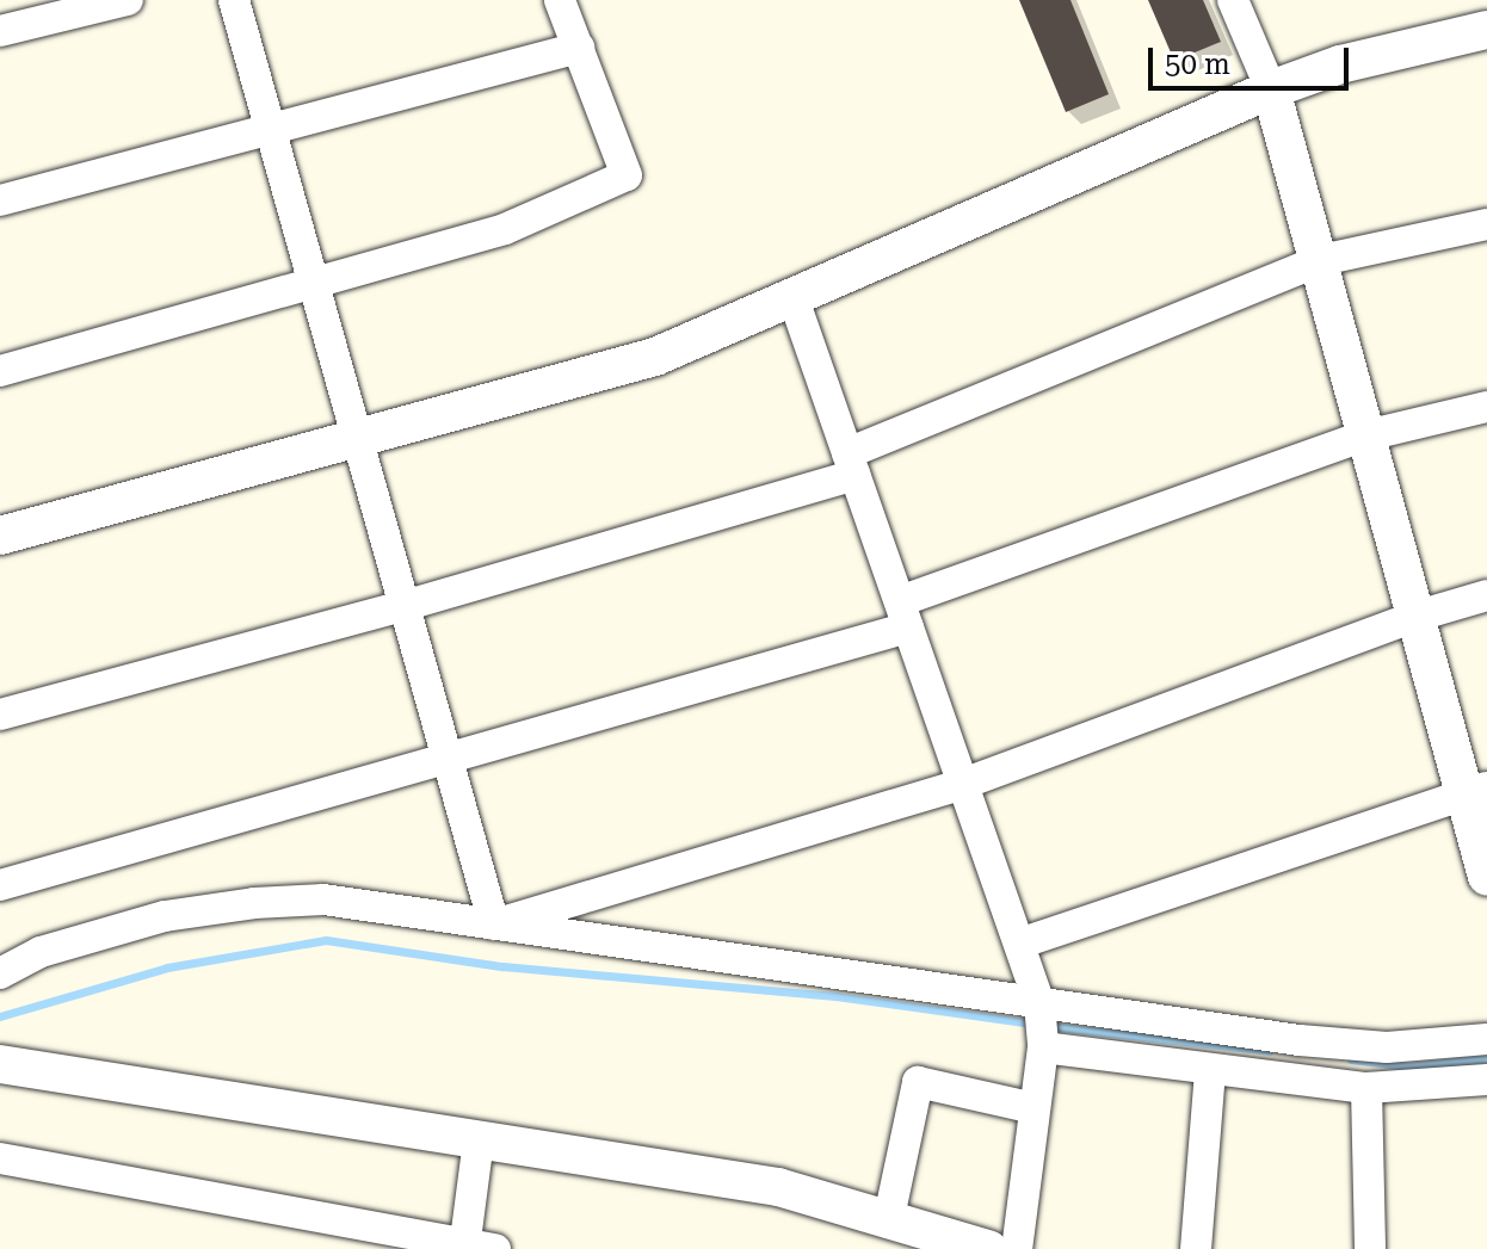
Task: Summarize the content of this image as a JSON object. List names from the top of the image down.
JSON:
{
  "scale_bar": "50 m"
}
